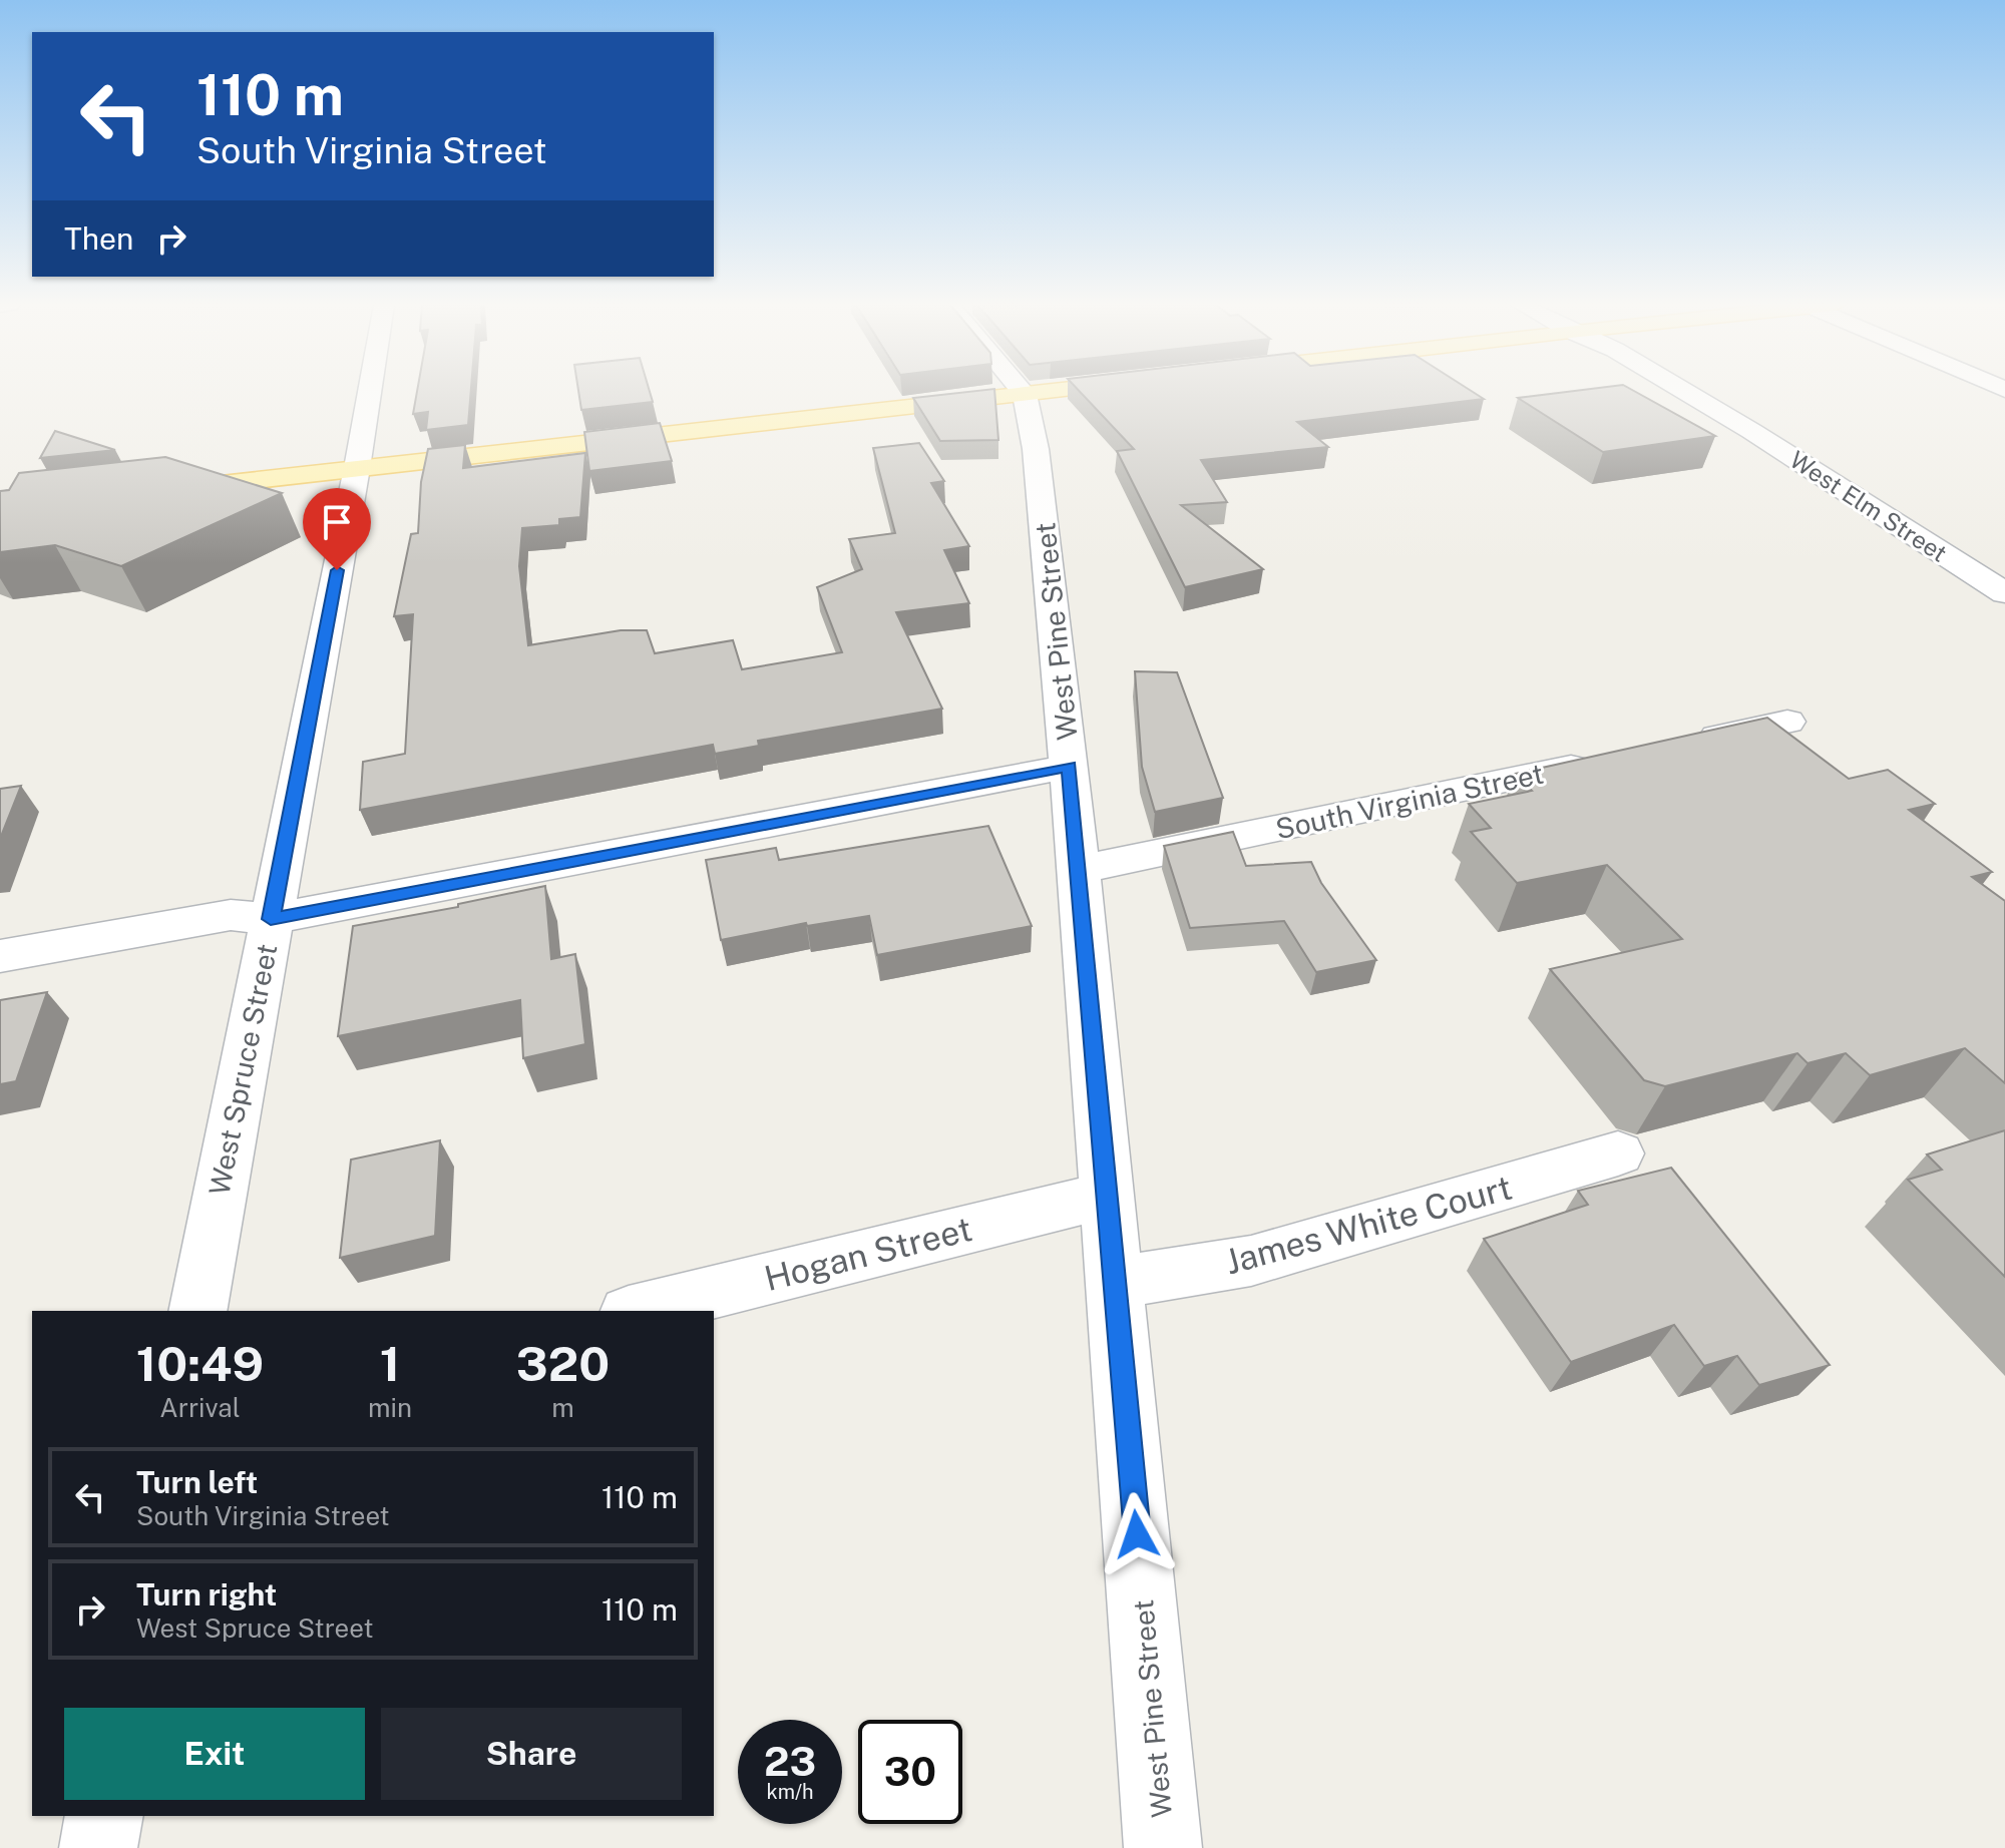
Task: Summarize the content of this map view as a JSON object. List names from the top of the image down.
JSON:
{
  "streets": {
    "street": [
      "West Elm Street",
      "West Pine Street",
      "South Virginia Street",
      "West Spruce Street",
      "James White Court",
      "Hogan Street"
    ]
  },
  "crossings": [
    ["West Pine Street", "South Virginia Street"],
    ["West Pine Street", "James White Court"],
    ["West Pine Street", "Hogan Street"]
  ],
  "page": {
    "turn": ["110 m", "South Virginia Street"],
    "then": "Then",
    "eta": [
      "10:49",
      "Arrival",
      "1",
      "min",
      "320",
      "m"
    ],
    "list": [
      {
        "name": "Turn left",
        "note": "South Virginia Street",
        "value": "110 m"
      },
      {
        "name": "Turn right",
        "note": "West Spruce Street",
        "value": "110 m"
      }
    ],
    "buttons": ["Exit", "Share"],
    "speed": "23 km/h",
    "limit": "30"
  }
}
